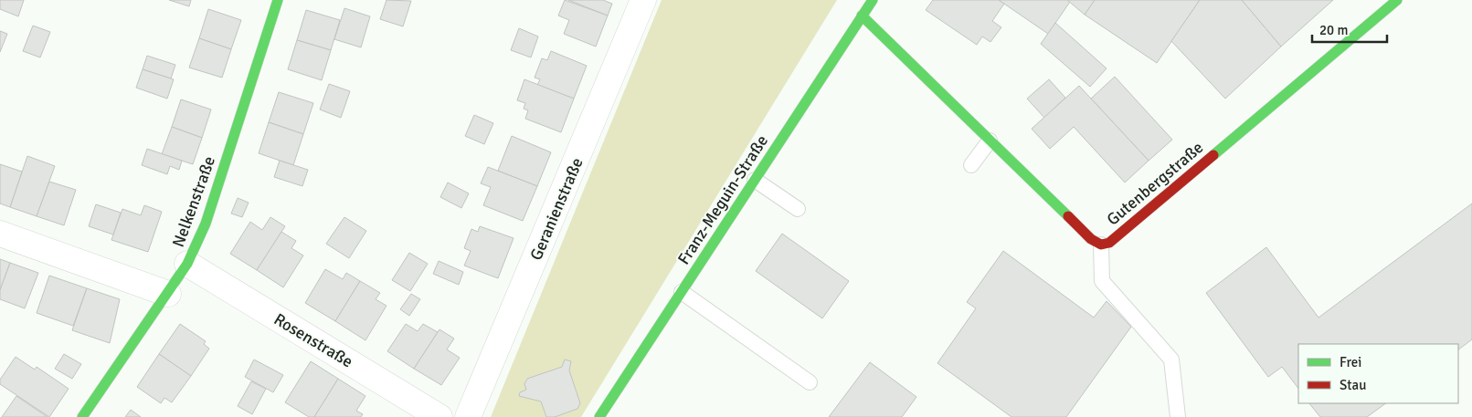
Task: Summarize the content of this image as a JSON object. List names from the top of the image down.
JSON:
{
  "streets": {
    "street": [
      "Gutenbergstraße",
      "Franz-Meguin-Straße",
      "Nelkenstraße",
      "Geranienstraße",
      "Rosenstraße"
    ]
  },
  "crossings": [
    ["Gutenbergstraße", "Franz-Meguin-Straße"],
    ["Nelkenstraße", "Rosenstraße"]
  ],
  "legend": ["Frei", "Stau"],
  "scale_bar": "20 m"
}
